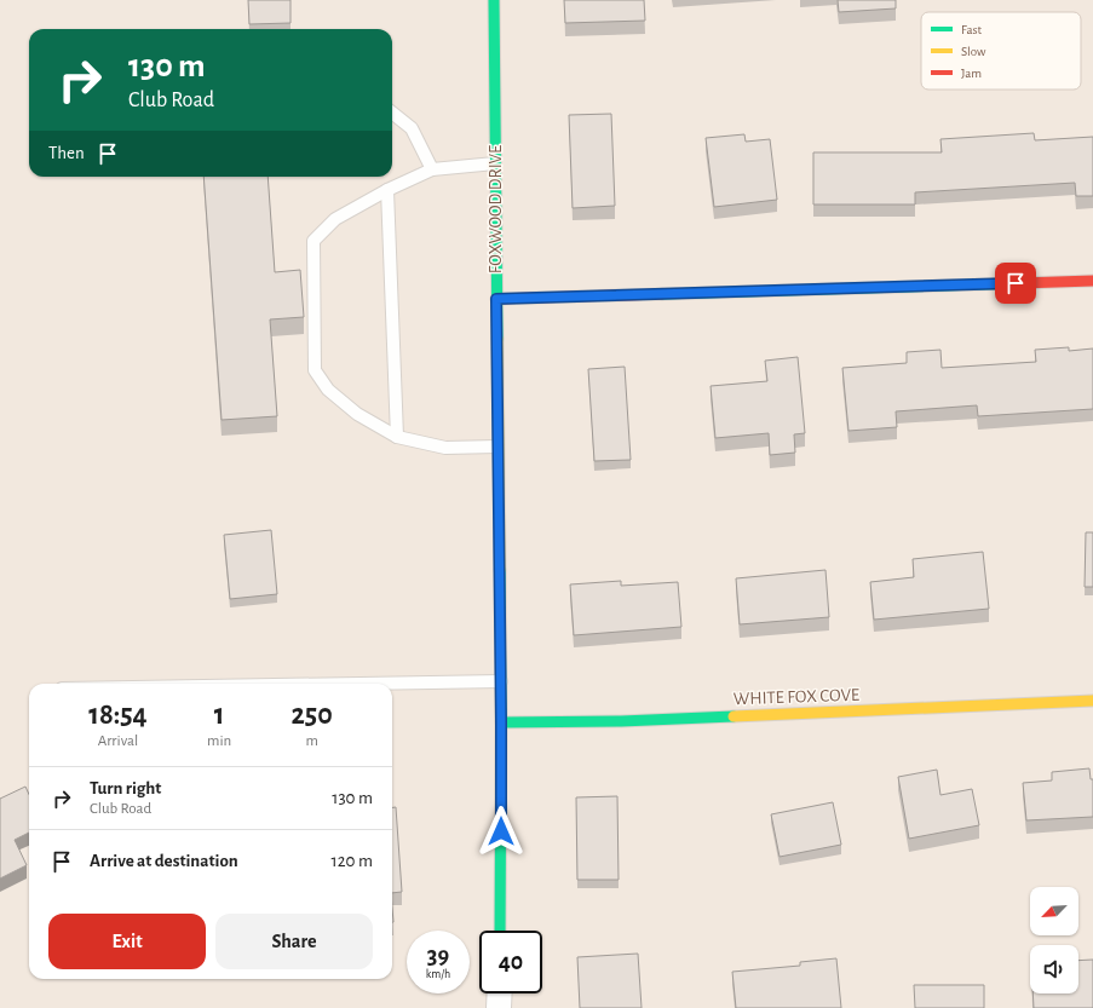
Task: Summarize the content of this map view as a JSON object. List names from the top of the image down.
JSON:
{
  "streets": {
    "street": ["FOXWOOD DRIVE", "WHITE FOX COVE"]
  },
  "crossings": [
    ["FOXWOOD DRIVE", "WHITE FOX COVE"]
  ],
  "legend": ["Fast", "Slow", "Jam"],
  "north": "bottom left",
  "page": {
    "turn": ["130 m", "Club Road"],
    "then": "Then",
    "eta": [
      "18:54",
      "Arrival",
      "1",
      "min",
      "250",
      "m"
    ],
    "list": [
      {
        "name": "Turn right",
        "note": "Club Road",
        "value": "130 m"
      },
      {
        "name": "Arrive at destination",
        "value": "120 m"
      }
    ],
    "buttons": ["Exit", "Share"],
    "speed": "39 km/h",
    "limit": "40"
  }
}
